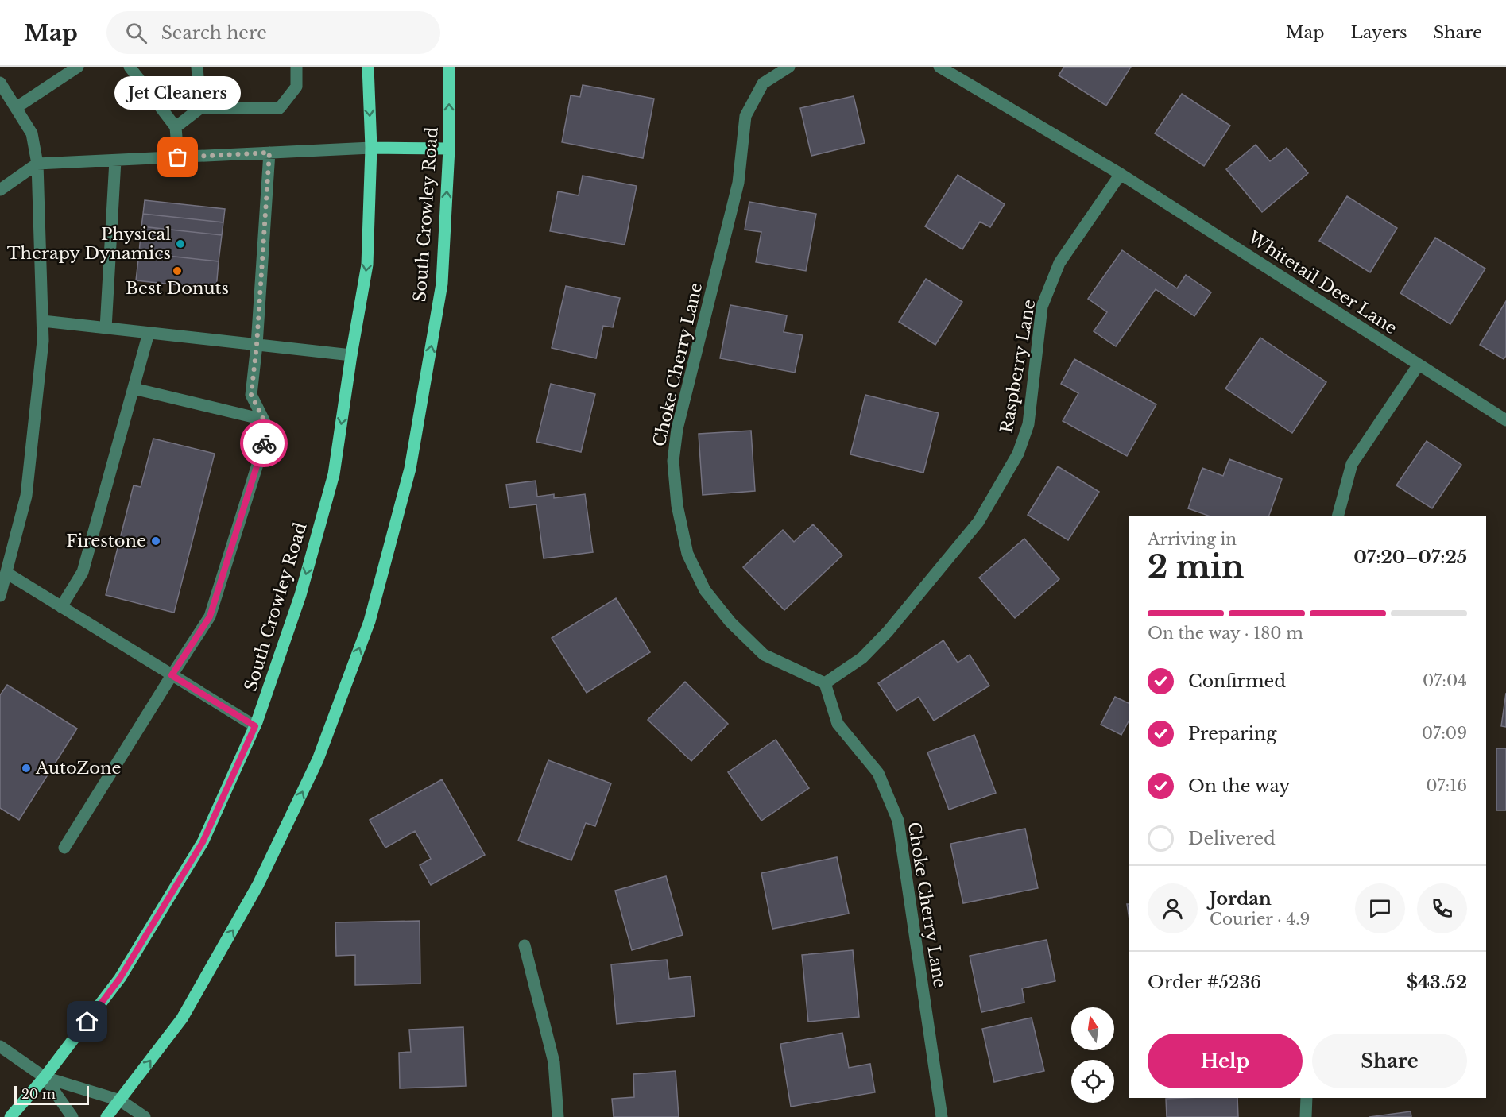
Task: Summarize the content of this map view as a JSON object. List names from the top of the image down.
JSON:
{
  "streets": {
    "main road": ["South Crowley Road"],
    "street": ["Whitetail Deer Lane", "Choke Cherry Lane", "Raspberry Lane"]
  },
  "crossings": [
    ["Whitetail Deer Lane", "Raspberry Lane"],
    ["Choke Cherry Lane", "Raspberry Lane"]
  ],
  "places": [
    "Jet Cleaners",
    "Physical Therapy Dynamics",
    "Best Donuts",
    "Firestone",
    "AutoZone"
  ],
  "scale_bar": "20 m",
  "north": "top",
  "page": {
    "header": "Map",
    "search": "Search here",
    "nav": ["Map", "Layers", "Share"],
    "bubble": "Jet Cleaners",
    "heading": ["2 min", "Arriving in", "07:20–07:25"],
    "panel": [
      "Jordan",
      "Courier · 4.9",
      "Order #5236",
      "$43.52"
    ],
    "bar": "On the way · 180 m",
    "list": [
      ["Confirmed", "07:04"],
      ["Preparing", "07:09"],
      ["On the way", "07:16"],
      "Delivered"
    ],
    "buttons": ["Help", "Share"],
    "scale": "20 m"
  }
}
